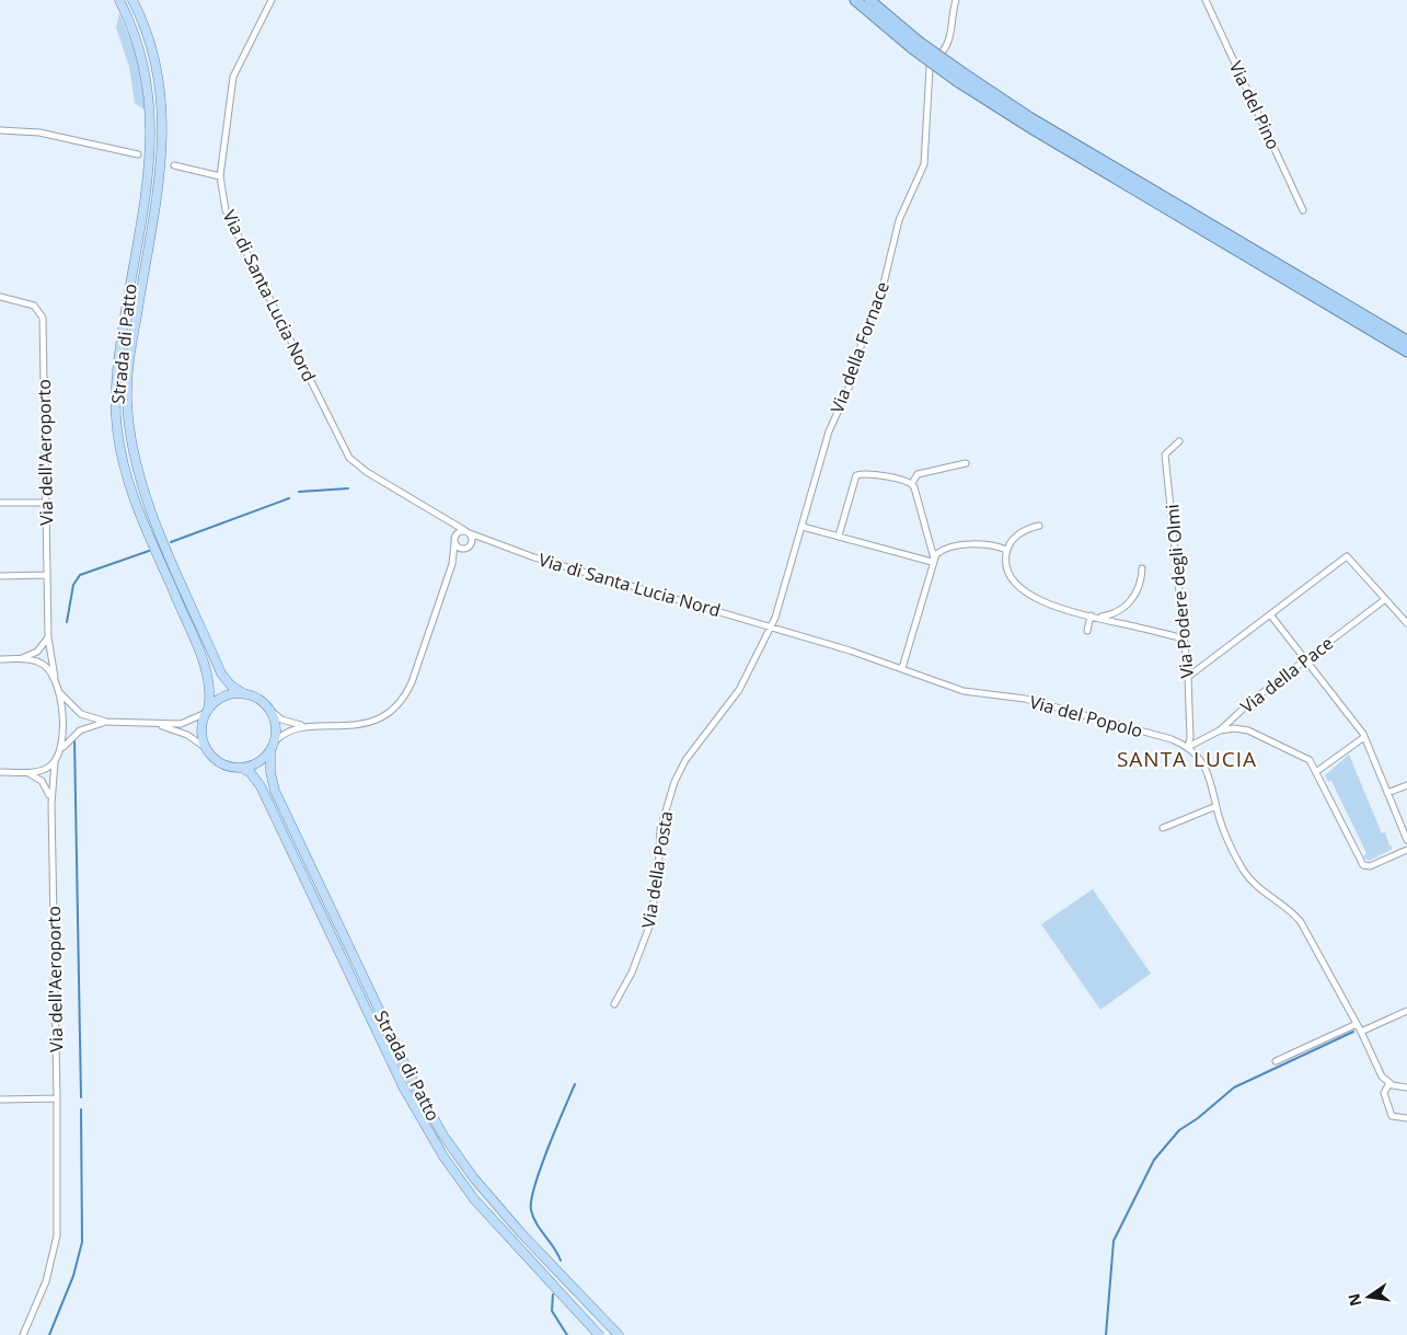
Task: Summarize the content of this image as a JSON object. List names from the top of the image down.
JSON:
{
  "streets": {
    "main road": ["Strada di Patto"],
    "street": [
      "Via del Pino",
      "Via di Santa Lucia Nord",
      "Via della Fornace",
      "Via dell'Aeroporto",
      "Via Podere degli Olmi",
      "Via della Pace",
      "Via del Popolo",
      "Via della Posta"
    ]
  },
  "crossings": [
    ["Via di Santa Lucia Nord", "Via della Fornace"],
    ["Via di Santa Lucia Nord", "Via del Popolo"],
    ["Via di Santa Lucia Nord", "Via della Posta"],
    ["Via della Fornace", "Via del Popolo"],
    ["Via della Fornace", "Via della Posta"],
    ["Via Podere degli Olmi", "Via della Pace"],
    ["Via Podere degli Olmi", "Via del Popolo"],
    ["Via della Pace", "Via del Popolo"],
    ["Via del Popolo", "Via della Posta"]
  ],
  "districts": ["SANTA LUCIA"],
  "north": "left"
}
